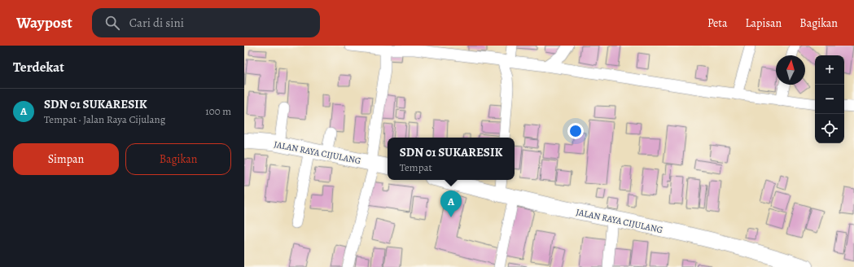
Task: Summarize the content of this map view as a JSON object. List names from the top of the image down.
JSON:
{
  "streets": {
    "highway": ["JALAN RAYA CIJULANG"]
  },
  "north": "top",
  "page": {
    "header": "Waypost",
    "search": "Cari di sini",
    "nav": ["Peta", "Lapisan", "Bagikan"],
    "heading": "Terdekat",
    "map_buttons": ["+", "−"],
    "list": [
      {
        "mark": "A",
        "name": "SDN 01 SUKARESIK",
        "note": "Tempat · Jalan Raya Cijulang",
        "value": "100 m"
      }
    ],
    "buttons": ["Simpan", "Bagikan"],
    "popup": ["SDN 01 SUKARESIK", "Tempat"],
    "pins": "A"
  }
}
